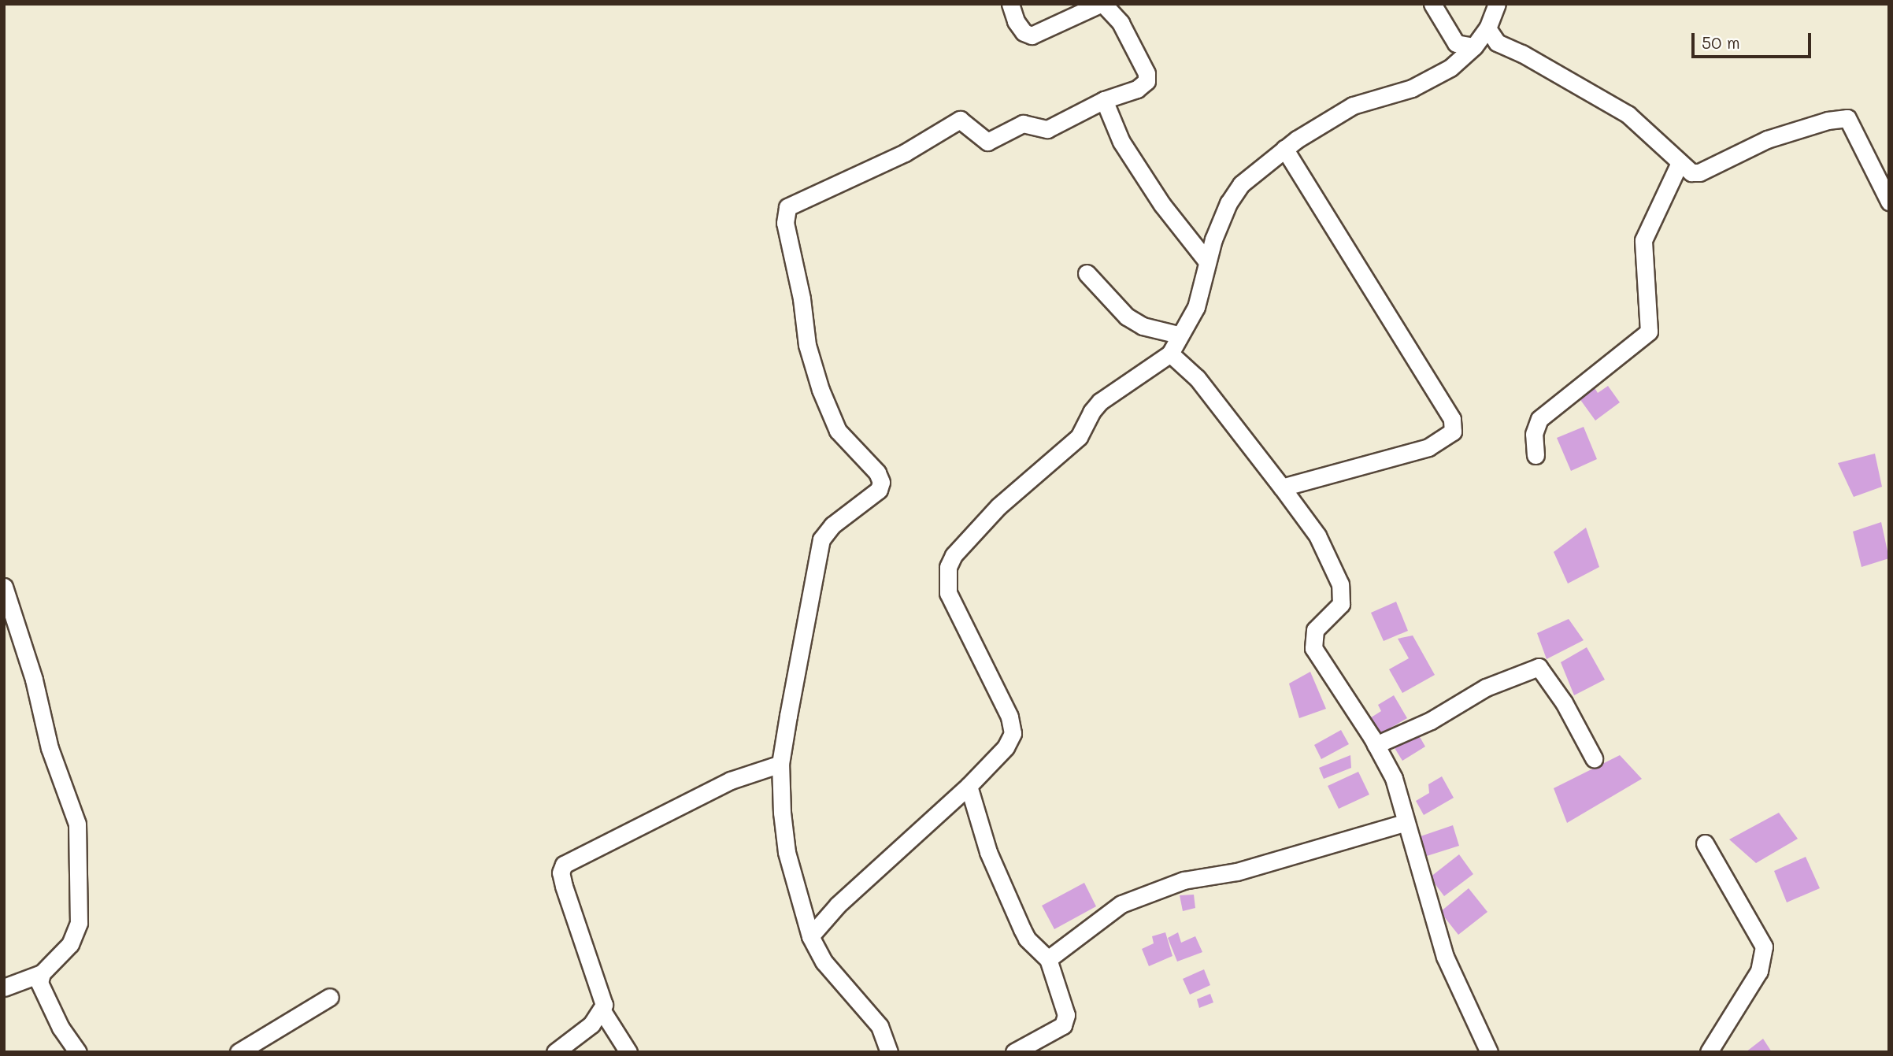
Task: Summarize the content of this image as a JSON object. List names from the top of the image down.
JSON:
{
  "scale_bar": "50 m"
}
